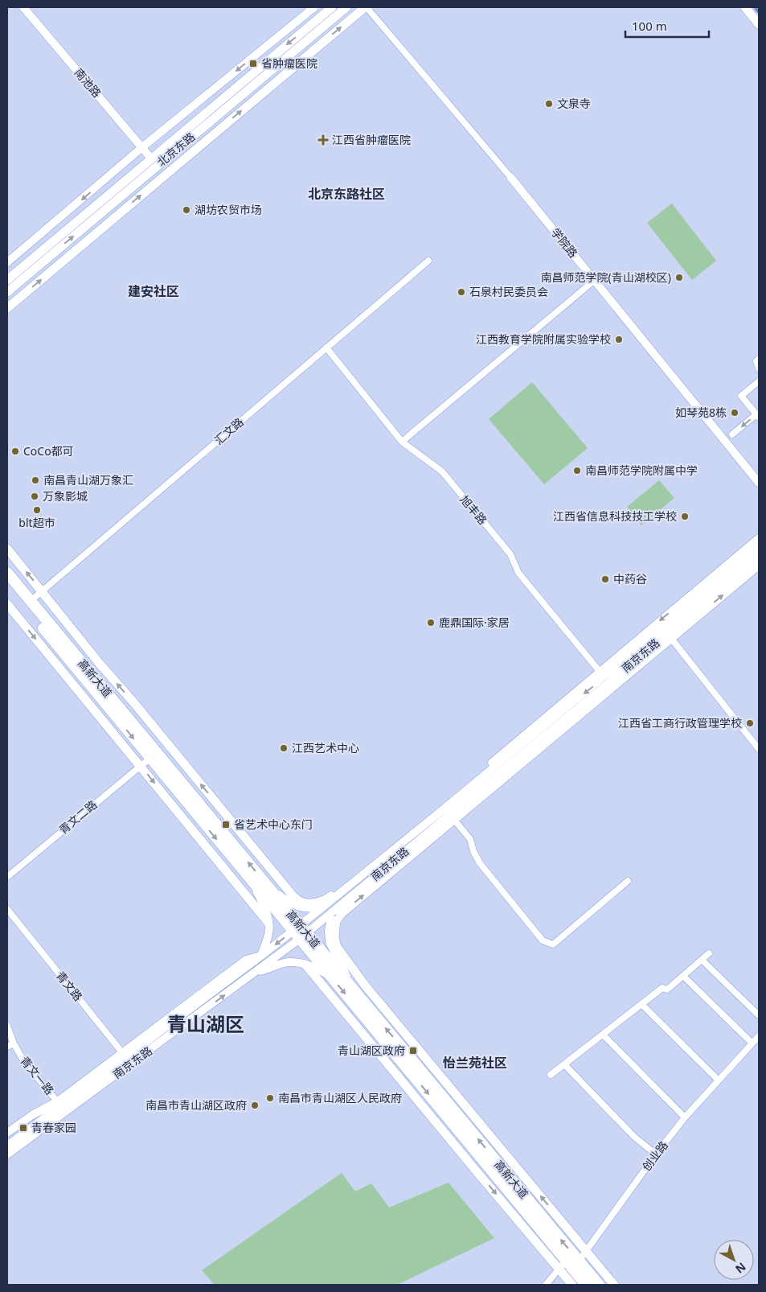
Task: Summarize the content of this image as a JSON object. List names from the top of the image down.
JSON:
{
  "streets": {
    "highway": ["高新大道"],
    "main road": [
      "南池路",
      "北京东路",
      "学院路",
      "南京东路"
    ],
    "street": [
      "汇文路",
      "旭丰路",
      "青文二路",
      "青文路",
      "青文一路",
      "创业路"
    ]
  },
  "crossings": [
    ["南池路", "北京东路"],
    ["汇文路", "旭丰路"],
    ["汇文路", "高新大道"],
    ["旭丰路", "南京东路"],
    ["南京东路", "高新大道"],
    ["南京东路", "青文路"],
    ["南京东路", "青文一路"],
    ["高新大道", "青文二路"],
    ["高新大道", "创业路"]
  ],
  "districts": [
    "北京东路社区",
    "建安社区",
    "青山湖区",
    "怡兰苑社区"
  ],
  "places": {
    "transit": [
      "省肿瘤医院",
      "省艺术中心东门",
      "青山湖区政府",
      "青春家园"
    ],
    "other": [
      "文泉寺",
      "湖坊农贸市场",
      "南昌师范学院(青山湖校区)",
      "石泉村民委员会",
      "江西教育学院附属实验学校",
      "如琴苑8栋",
      "CoCo都可",
      "南昌师范学院附属中学",
      "南昌青山湖万象汇",
      "万象影城",
      "blt超市",
      "江西省信息科技技工学校",
      "中药谷",
      "鹿鼎国际·家居",
      "江西省工商行政管理学校",
      "江西艺术中心",
      "南昌市青山湖区人民政府",
      "南昌市青山湖区政府"
    ],
    "health": ["江西省肿瘤医院"]
  },
  "scale_bar": "100 m",
  "north": "bottom right"
}
